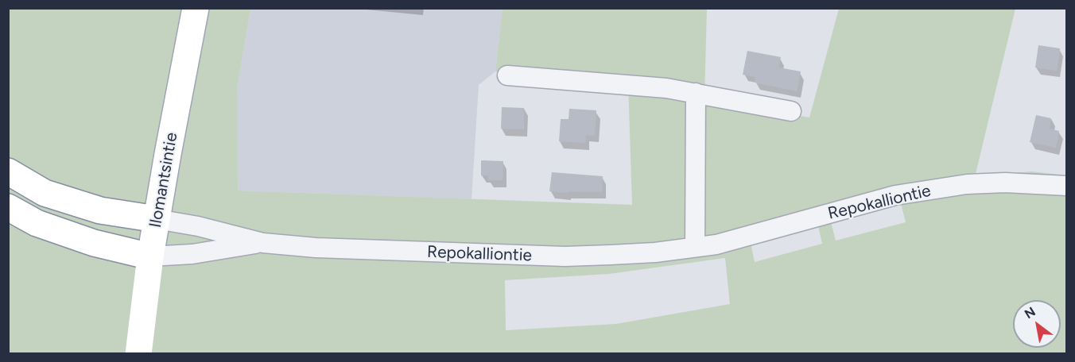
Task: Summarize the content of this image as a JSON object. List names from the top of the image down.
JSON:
{
  "streets": {
    "main road": ["Ilomantsintie"],
    "street": ["Repokalliontie"]
  },
  "crossings": [
    ["Ilomantsintie", "Repokalliontie"]
  ],
  "north": "top left"
}
